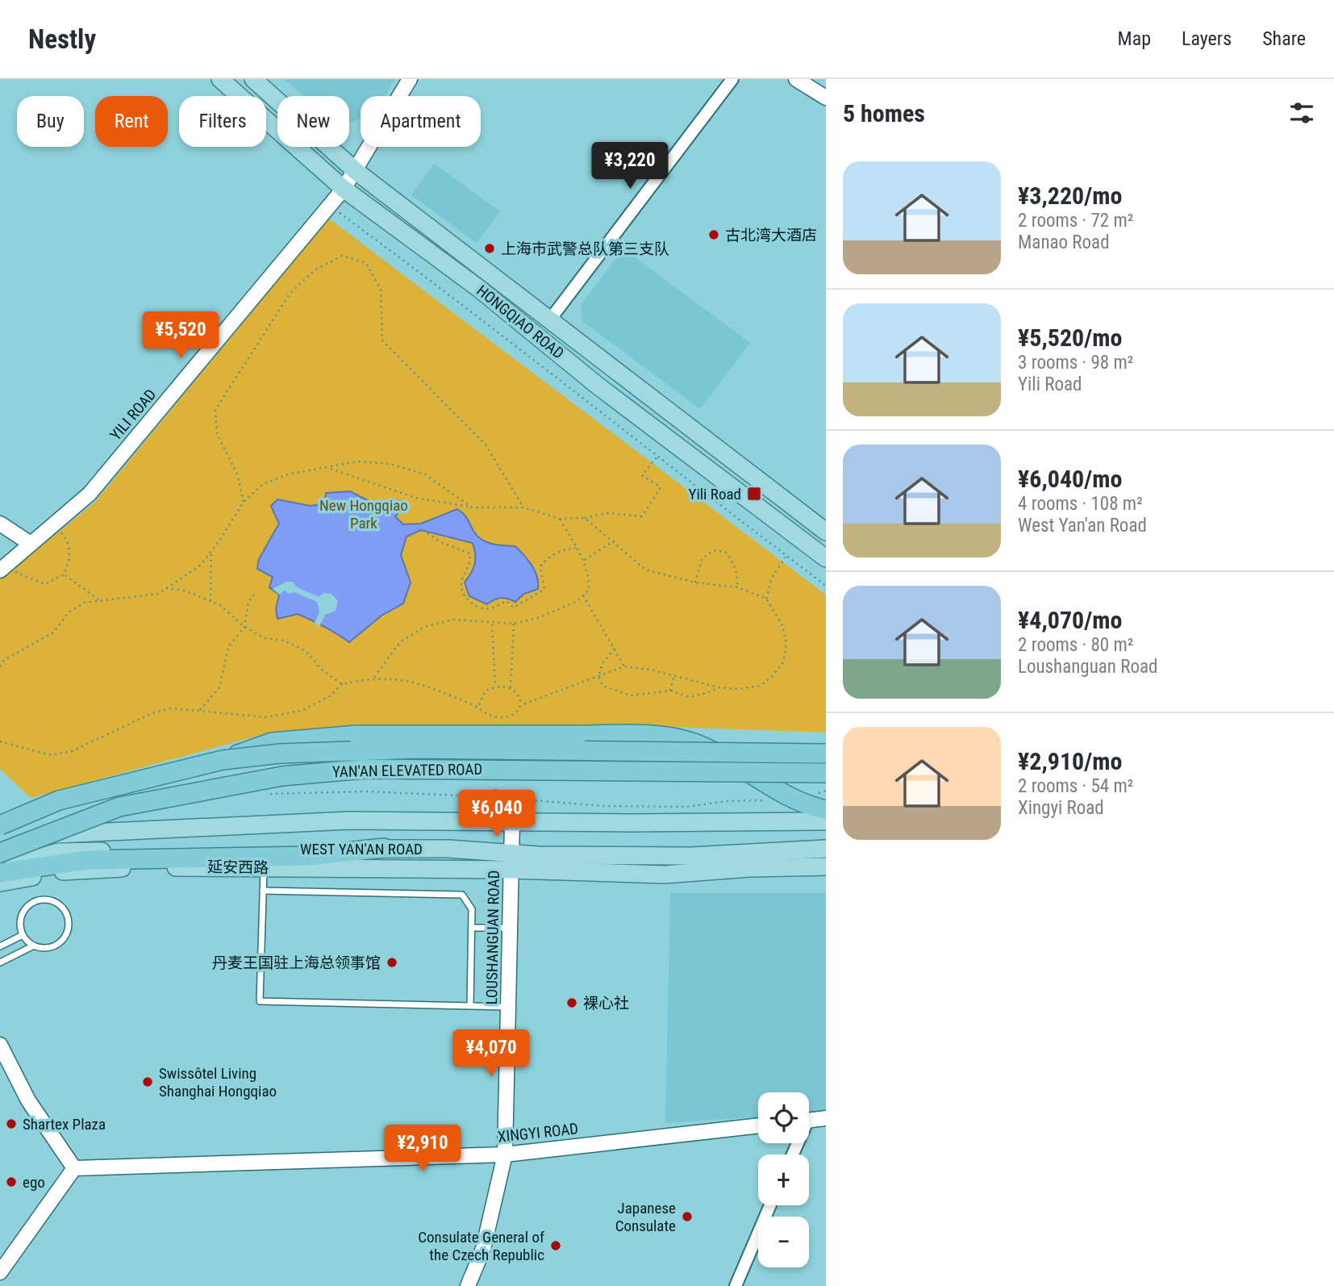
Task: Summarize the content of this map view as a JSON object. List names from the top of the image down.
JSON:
{
  "streets": {
    "highway": ["YAN'AN ELEVATED ROAD"],
    "main road": ["HONGQIAO ROAD", "WEST YAN'AN ROAD", "延安西路"],
    "street": ["YILI ROAD", "LOUSHANGUAN ROAD", "XINGYI ROAD"]
  },
  "crossings": [
    ["HONGQIAO ROAD", "YILI ROAD"],
    ["WEST YAN'AN ROAD", "延安西路"],
    ["WEST YAN'AN ROAD", "LOUSHANGUAN ROAD"],
    ["延安西路", "LOUSHANGUAN ROAD"],
    ["LOUSHANGUAN ROAD", "XINGYI ROAD"]
  ],
  "parks": ["New Hongqiao Park"],
  "places": {
    "other": [
      "古北湾大酒店",
      "上海市武警总队第三支队",
      "丹麦王国驻上海总领事馆",
      "裸心社",
      "Swissôtel Living Shanghai Hongqiao",
      "Shartex Plaza",
      "ego",
      "Japanese Consulate",
      "Consulate General of the Czech Republic"
    ],
    "transit": ["Yili Road"]
  },
  "page": {
    "header": "Nestly",
    "nav": ["Map", "Layers", "Share"],
    "heading": "5 homes",
    "chip": [
      "Buy",
      "Rent",
      "Filters",
      "New",
      "Apartment"
    ],
    "price": [
      "¥3,220",
      "¥5,520",
      "¥6,040",
      "¥4,070",
      "¥2,910"
    ],
    "list": [
      {
        "name": "¥3,220/mo",
        "note": "2 rooms · 72 m² · Manao Road"
      },
      {
        "name": "¥5,520/mo",
        "note": "3 rooms · 98 m² · Yili Road"
      },
      {
        "name": "¥6,040/mo",
        "note": "4 rooms · 108 m² · West Yan'an Road"
      },
      {
        "name": "¥4,070/mo",
        "note": "2 rooms · 80 m² · Loushanguan Road"
      },
      {
        "name": "¥2,910/mo",
        "note": "2 rooms · 54 m² · Xingyi Road"
      }
    ],
    "map_buttons": ["+", "−"]
  }
}
